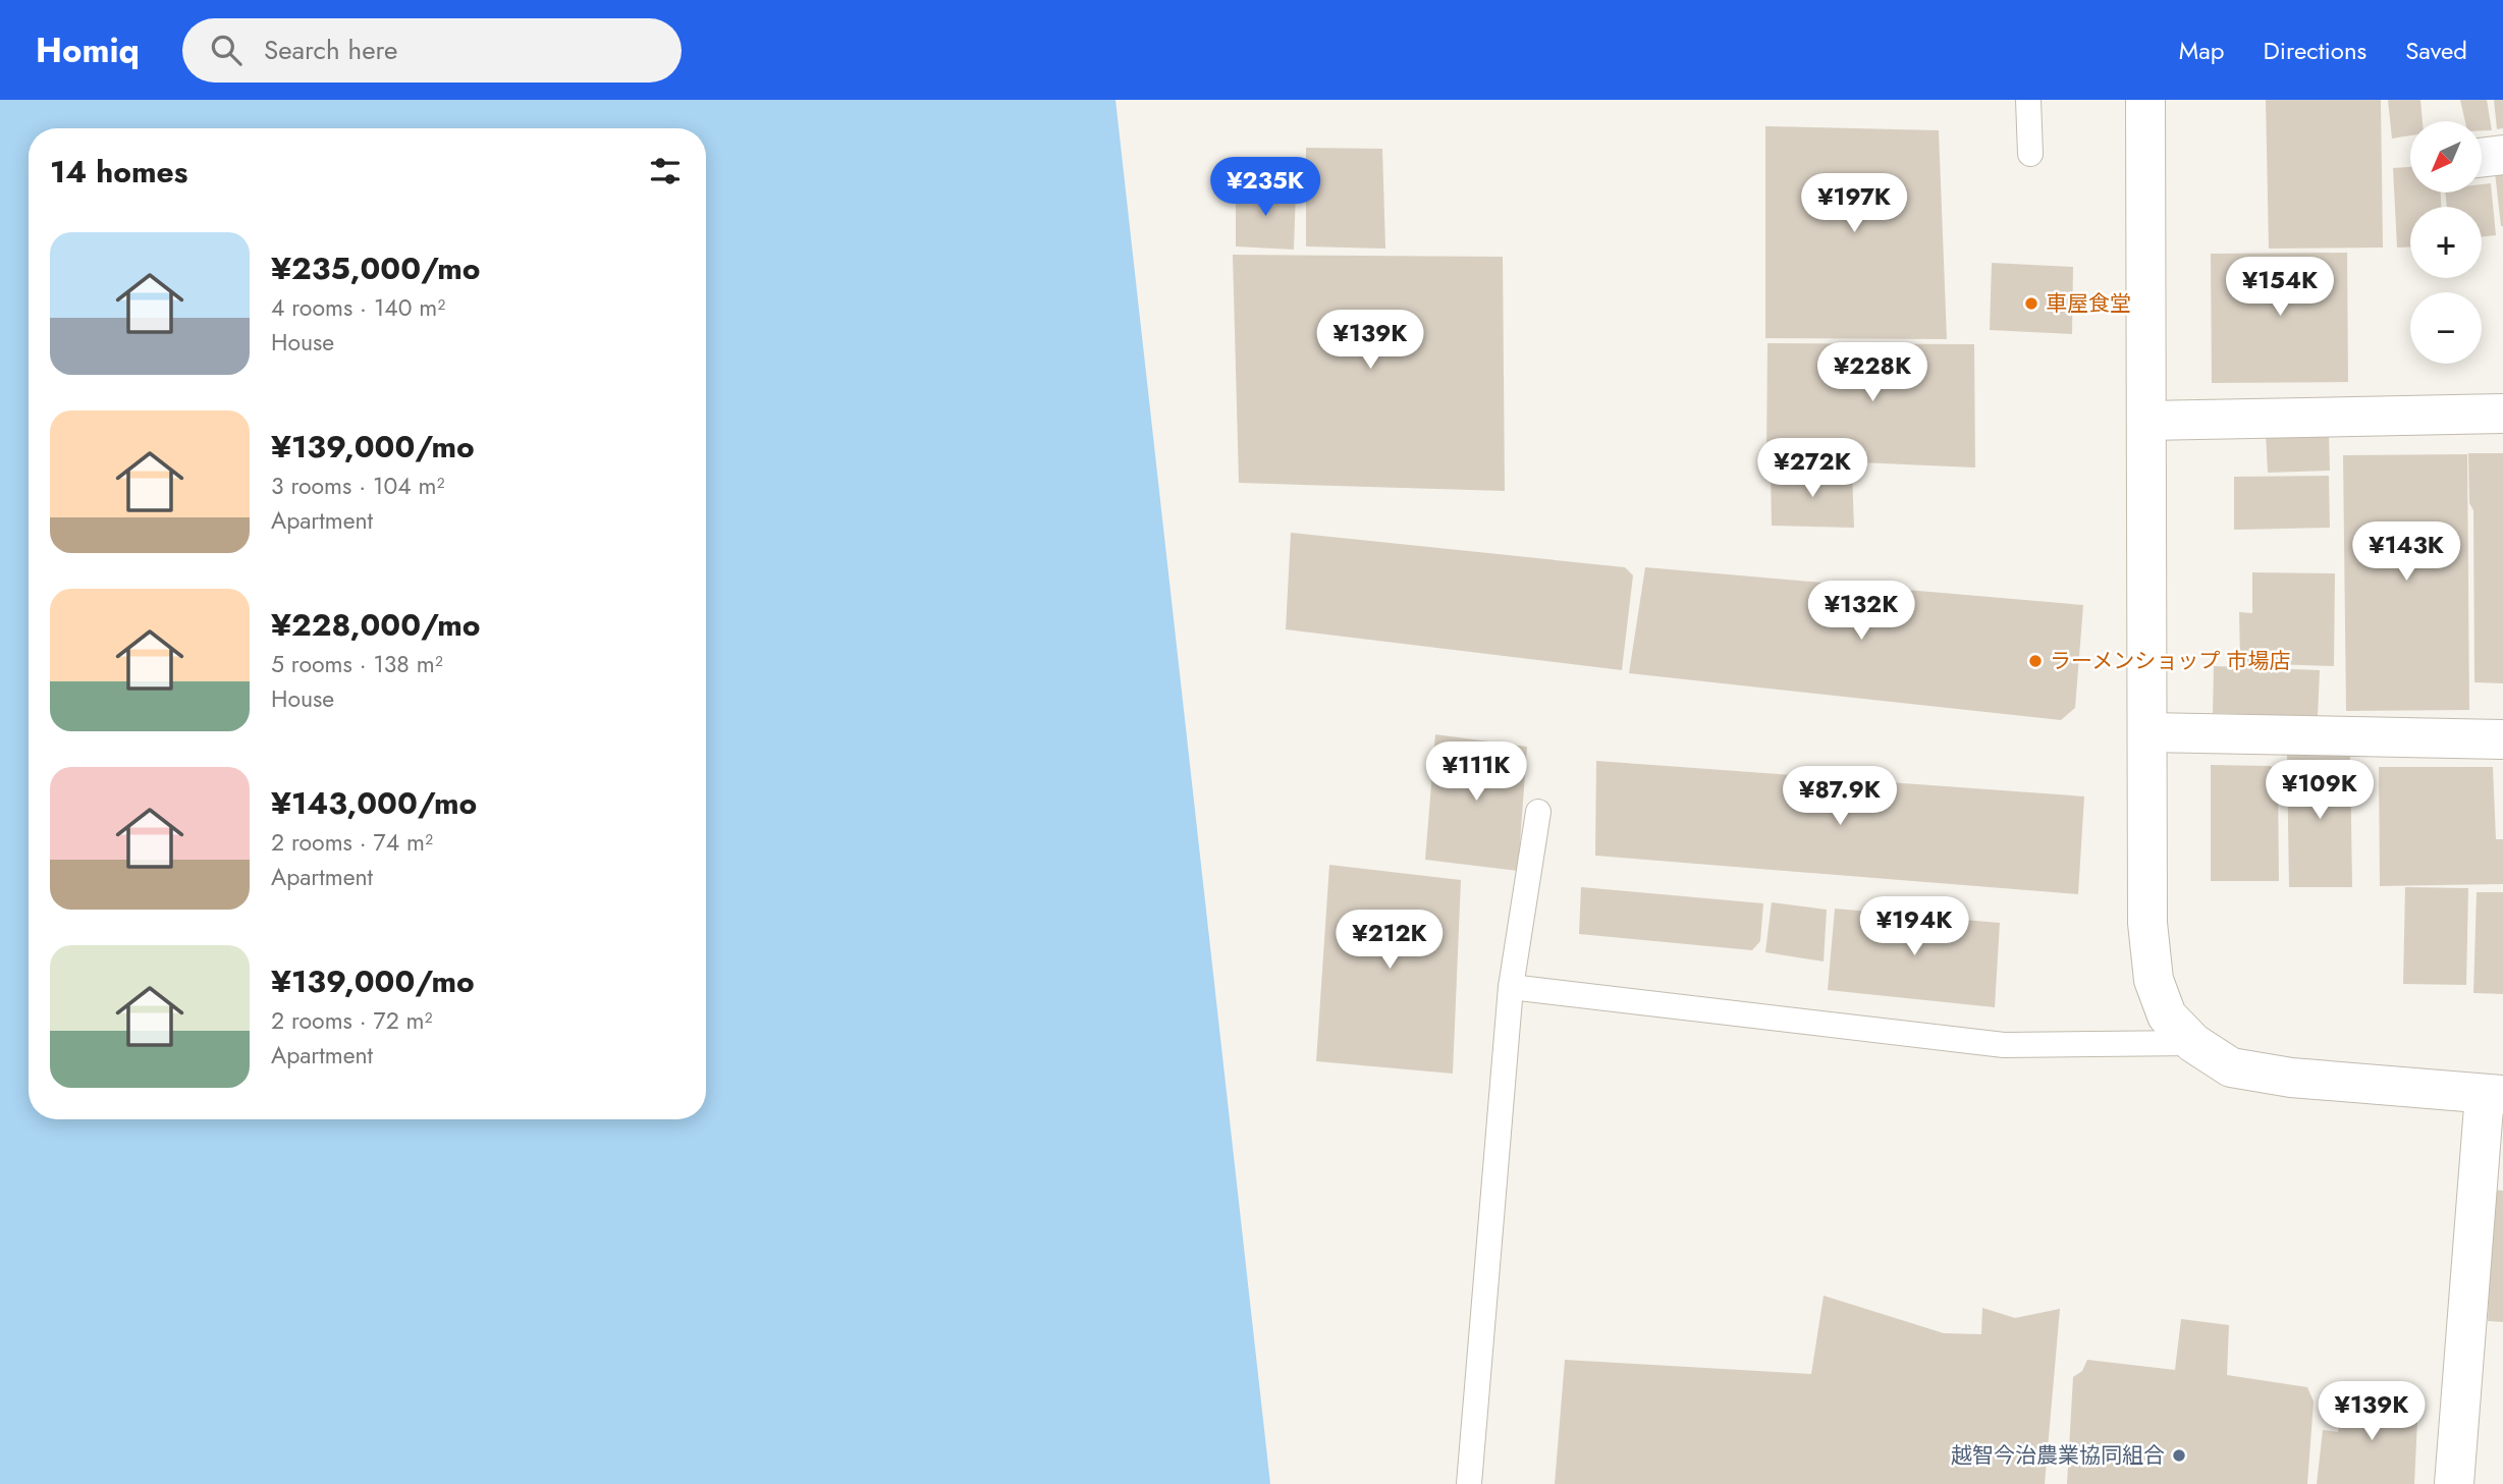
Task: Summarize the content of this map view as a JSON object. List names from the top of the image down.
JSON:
{
  "places": ["車屋食堂", "ラーメンショップ 市場店", "越智今治農業協同組合"],
  "north": "bottom left",
  "page": {
    "header": "Homiq",
    "search": "Search here",
    "nav": ["Map", "Directions", "Saved"],
    "map_buttons": ["+", "−"],
    "heading": "14 homes",
    "price": [
      "¥235K",
      "¥197K",
      "¥154K",
      "¥139K",
      "¥228K",
      "¥272K",
      "¥143K",
      "¥132K",
      "¥111K",
      "¥109K",
      "¥87.9K",
      "¥194K",
      "¥212K",
      "¥139K"
    ],
    "list": [
      {
        "name": "¥235,000/mo",
        "note": "4 rooms · 140 m² · House"
      },
      {
        "name": "¥139,000/mo",
        "note": "3 rooms · 104 m² · Apartment"
      },
      {
        "name": "¥228,000/mo",
        "note": "5 rooms · 138 m² · House"
      },
      {
        "name": "¥143,000/mo",
        "note": "2 rooms · 74 m² · Apartment"
      },
      {
        "name": "¥139,000/mo",
        "note": "2 rooms · 72 m² · Apartment"
      }
    ]
  }
}
